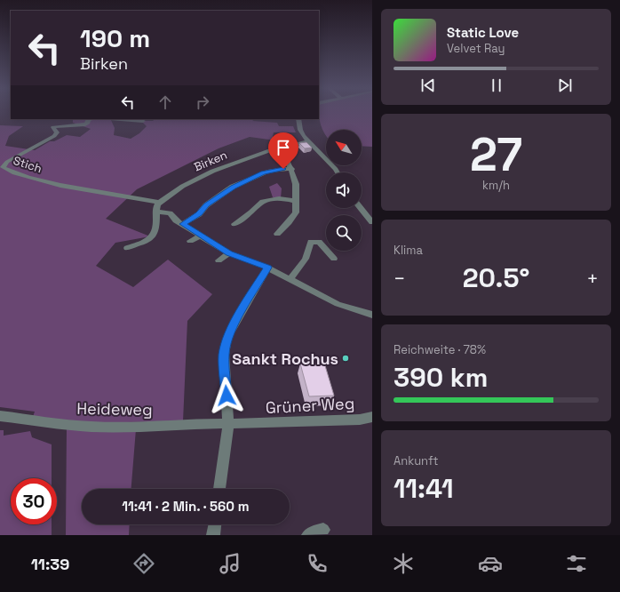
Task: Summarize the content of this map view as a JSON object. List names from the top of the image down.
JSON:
{
  "streets": {
    "street": [
      "Birken",
      "Stich",
      "Grüner Weg",
      "Heideweg"
    ]
  },
  "crossings": [
    ["Birken", "Stich"],
    ["Grüner Weg", "Heideweg"]
  ],
  "places": ["Sankt Rochus"],
  "north": "top left",
  "page": {
    "turn": ["190 m", "Birken"],
    "song": ["Static Love", "Velvet Ray"],
    "tile": [
      ["27", "km/h"],
      "Klima",
      ["Reichweite · 78%", "390 km"],
      ["Ankunft", "11:41"]
    ],
    "heat": ["−", "20.5°", "+"],
    "limit": "30",
    "trip": "11:41 · 2 Min. · 560 m",
    "tabs": "11:39"
  }
}
